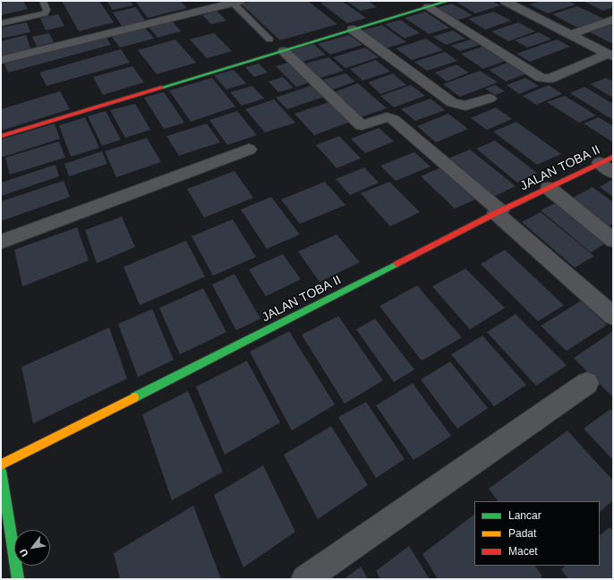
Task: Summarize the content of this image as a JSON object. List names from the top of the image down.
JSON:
{
  "streets": {
    "street": ["JALAN TOBA II"]
  },
  "legend": ["Lancar", "Padat", "Macet"],
  "north": "bottom left"
}
